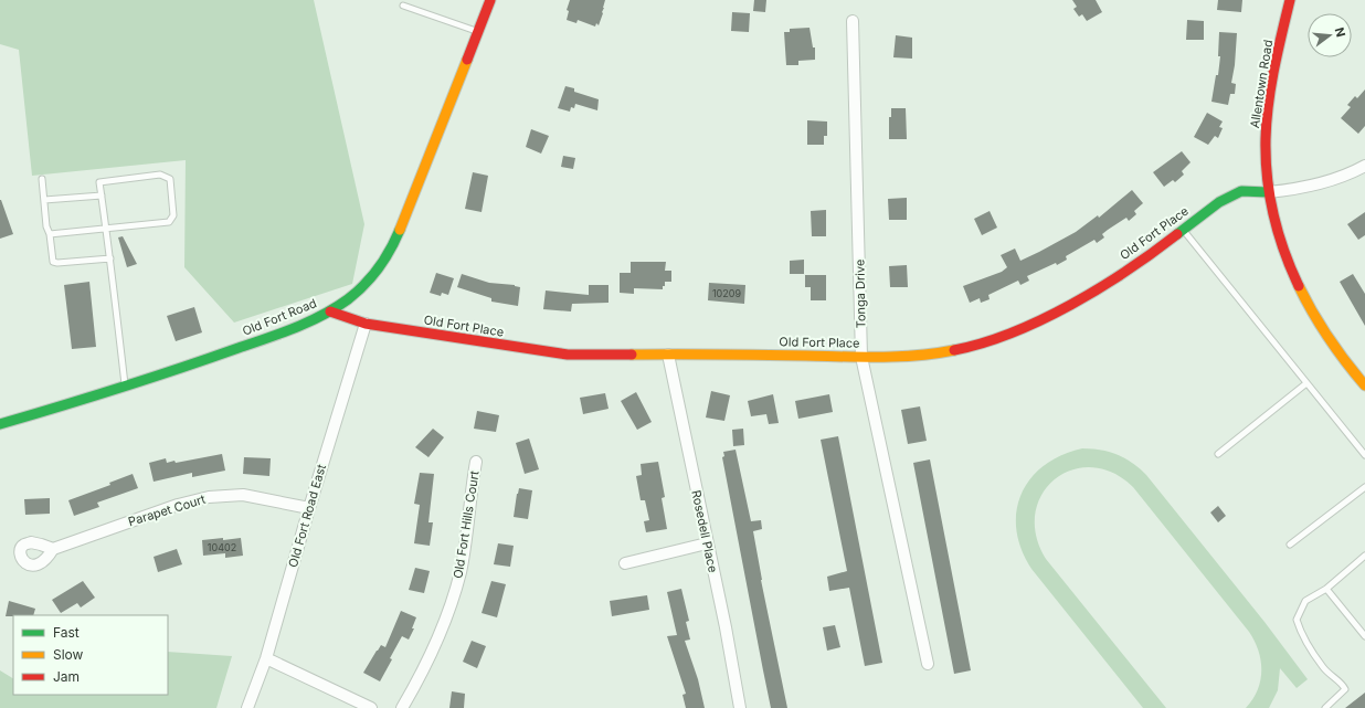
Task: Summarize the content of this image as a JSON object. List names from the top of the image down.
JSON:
{
  "streets": {
    "main road": ["Allentown Road", "Old Fort Place", "Old Fort Road"],
    "street": [
      "Tonga Drive",
      "Parapet Court",
      "Old Fort Road East",
      "Old Fort Hills Court",
      "Rosedell Place"
    ]
  },
  "crossings": [
    ["Allentown Road", "Old Fort Place"],
    ["Old Fort Place", "Tonga Drive"],
    ["Old Fort Place", "Old Fort Road"],
    ["Old Fort Place", "Old Fort Road East"],
    ["Old Fort Place", "Rosedell Place"],
    ["Parapet Court", "Old Fort Road East"]
  ],
  "house_numbers": ["10209", "10402"],
  "legend": ["Fast", "Slow", "Jam"],
  "north": "right"
}
